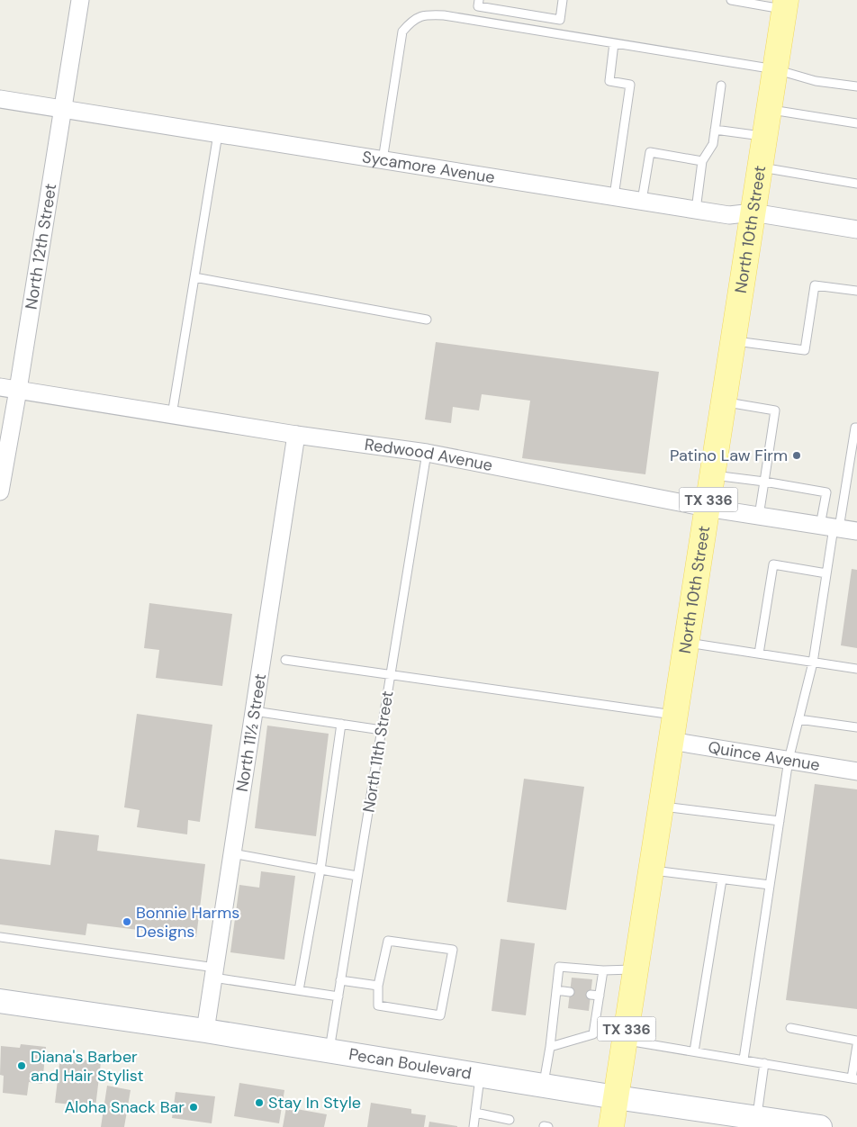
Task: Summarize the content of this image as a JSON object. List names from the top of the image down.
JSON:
{
  "streets": {
    "main road": ["North 10th Street", "TX 336", "Pecan Boulevard"],
    "street": [
      "Sycamore Avenue",
      "North 12th Street",
      "Redwood Avenue",
      "North 11½ Street",
      "Quince Avenue"
    ],
    "lane": ["North 11th Street"]
  },
  "crossings": [
    ["Sycamore Avenue", "North 10th Street"],
    ["Sycamore Avenue", "North 12th Street"],
    ["North 10th Street", "Redwood Avenue"],
    ["North 10th Street", "Quince Avenue"],
    ["North 10th Street", "Pecan Boulevard"],
    ["North 12th Street", "Redwood Avenue"],
    ["Redwood Avenue", "North 11½ Street"],
    ["Redwood Avenue", "North 11th Street"],
    ["North 11½ Street", "Pecan Boulevard"],
    ["North 11th Street", "Pecan Boulevard"]
  ],
  "places": [
    "Patino Law Firm",
    "Bonnie Harms Designs",
    "Diana's Barber and Hair Stylist",
    "Stay In Style",
    "Aloha Snack Bar"
  ]
}
